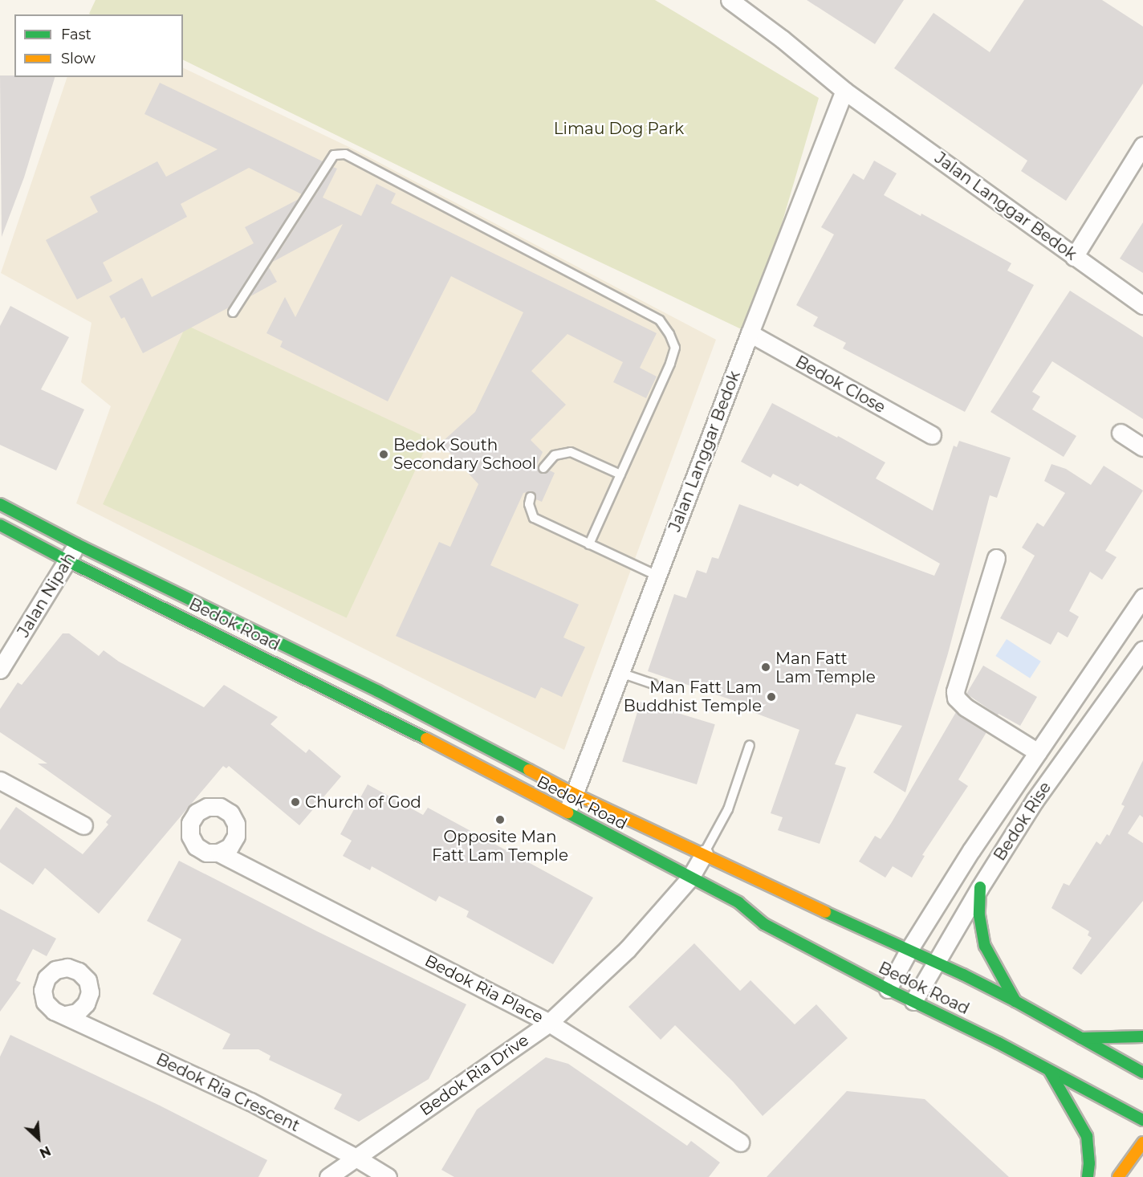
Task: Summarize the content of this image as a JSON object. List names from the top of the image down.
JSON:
{
  "streets": {
    "main road": ["Bedok Road"],
    "street": [
      "Jalan Langgar Bedok",
      "Bedok Close",
      "Jalan Nipah",
      "Bedok Rise",
      "Bedok Ria Place",
      "Bedok Ria Drive",
      "Bedok Ria Crescent"
    ]
  },
  "crossings": [
    ["Jalan Langgar Bedok", "Bedok Close"],
    ["Jalan Langgar Bedok", "Bedok Road"],
    ["Jalan Nipah", "Bedok Road"],
    ["Bedok Road", "Bedok Rise"],
    ["Bedok Road", "Bedok Ria Drive"],
    ["Bedok Ria Place", "Bedok Ria Drive"],
    ["Bedok Ria Drive", "Bedok Ria Crescent"]
  ],
  "parks": ["Limau Dog Park"],
  "places": [
    "Bedok South Secondary School",
    "Man Fatt Lam Temple",
    "Man Fatt Lam Buddhist Temple",
    "Church of God",
    "Opposite Man Fatt Lam Temple"
  ],
  "legend": ["Fast", "Slow"],
  "north": "bottom right"
}
